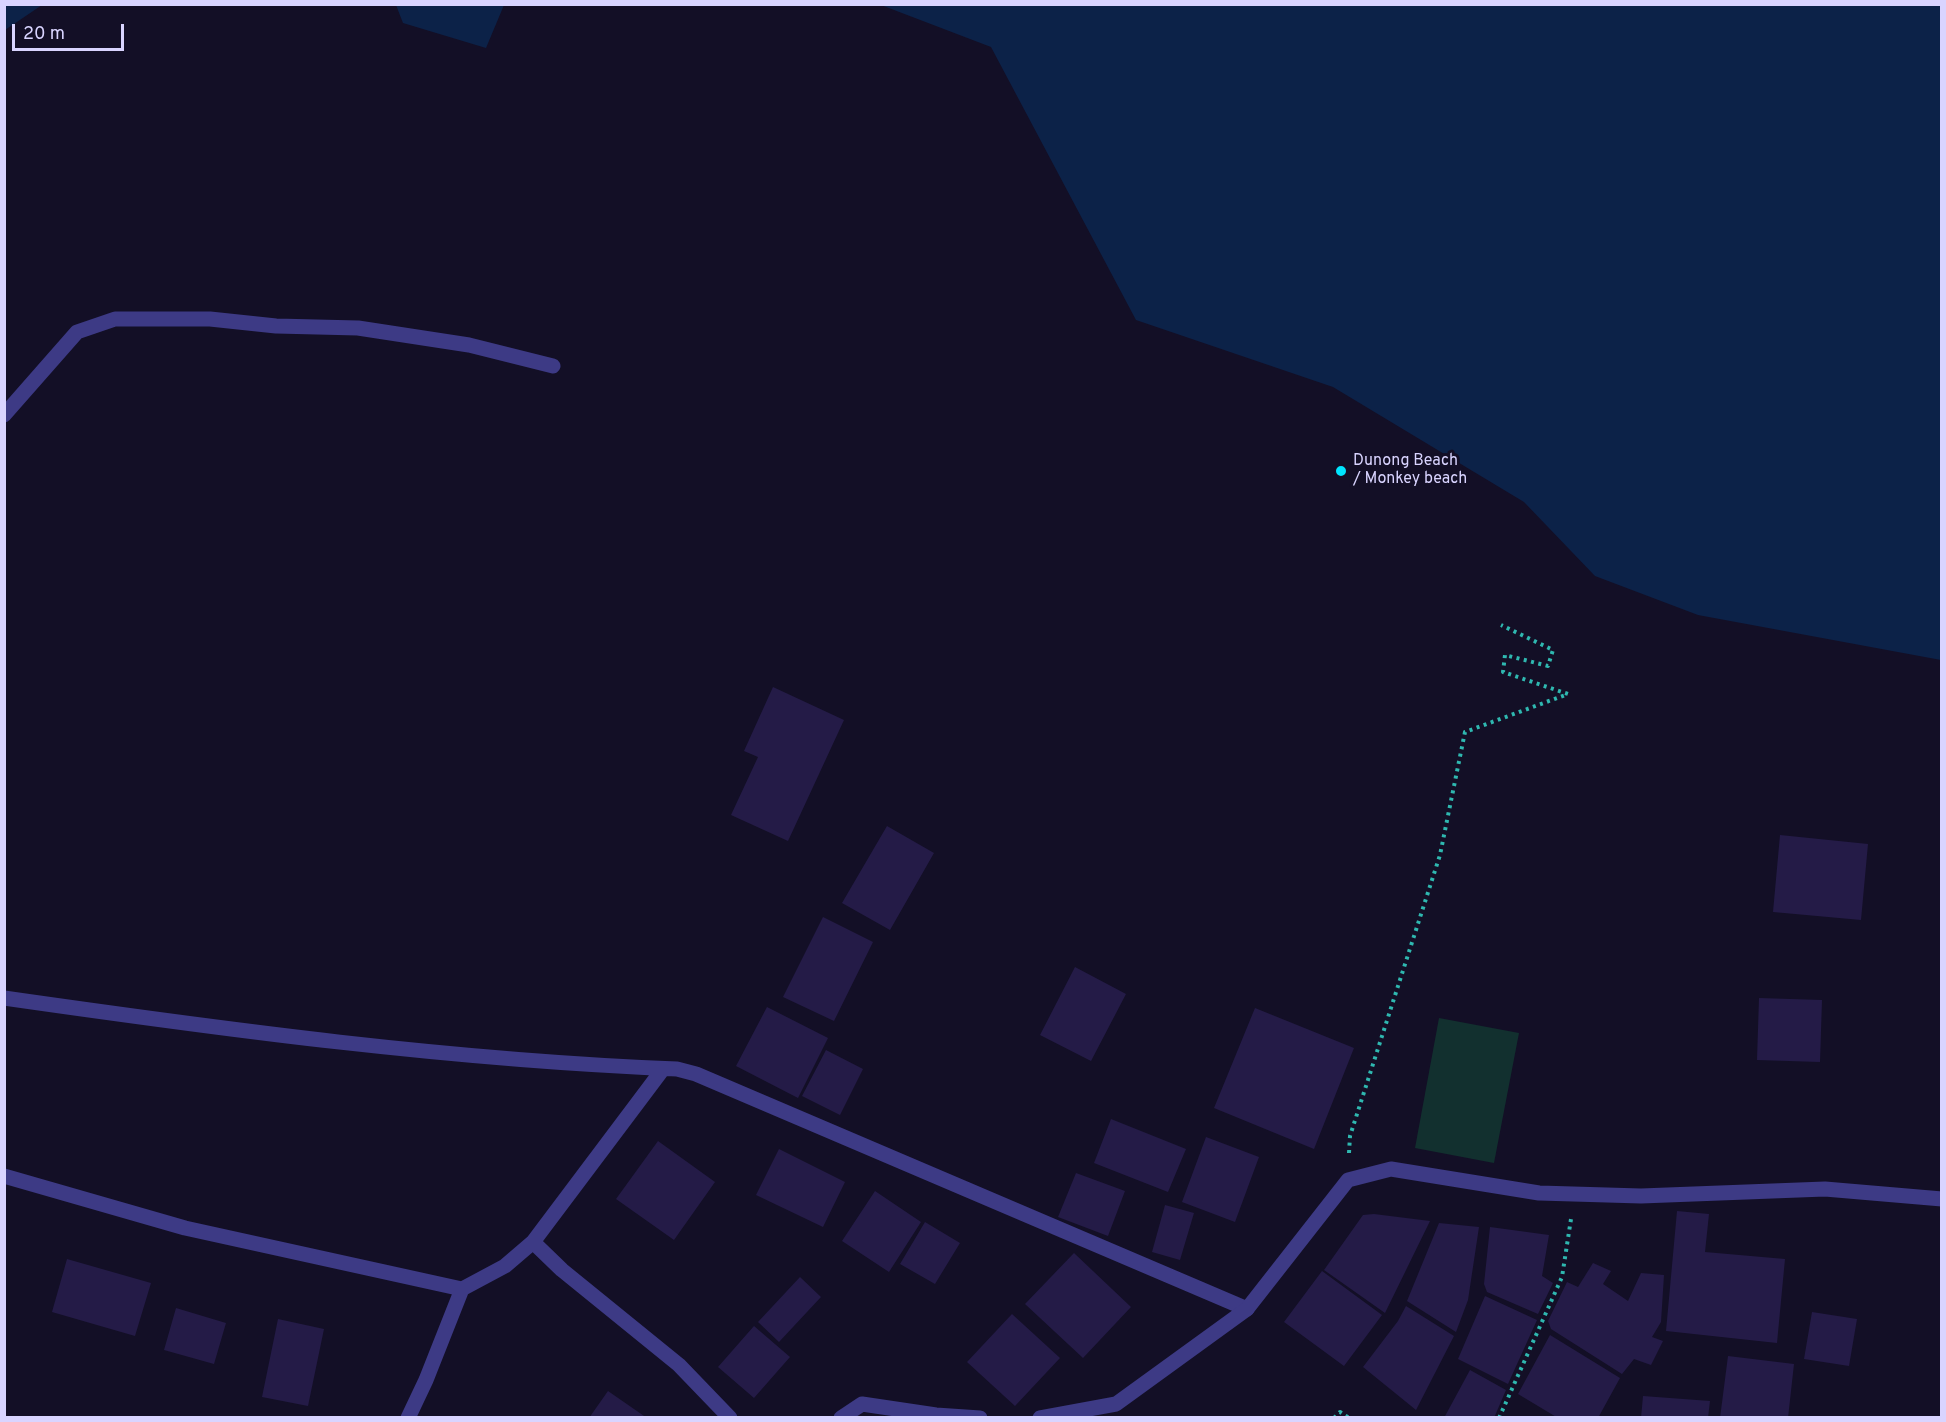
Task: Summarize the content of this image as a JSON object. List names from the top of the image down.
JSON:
{
  "places": ["Dunong Beach / Monkey beach"],
  "scale_bar": "20 m"
}
